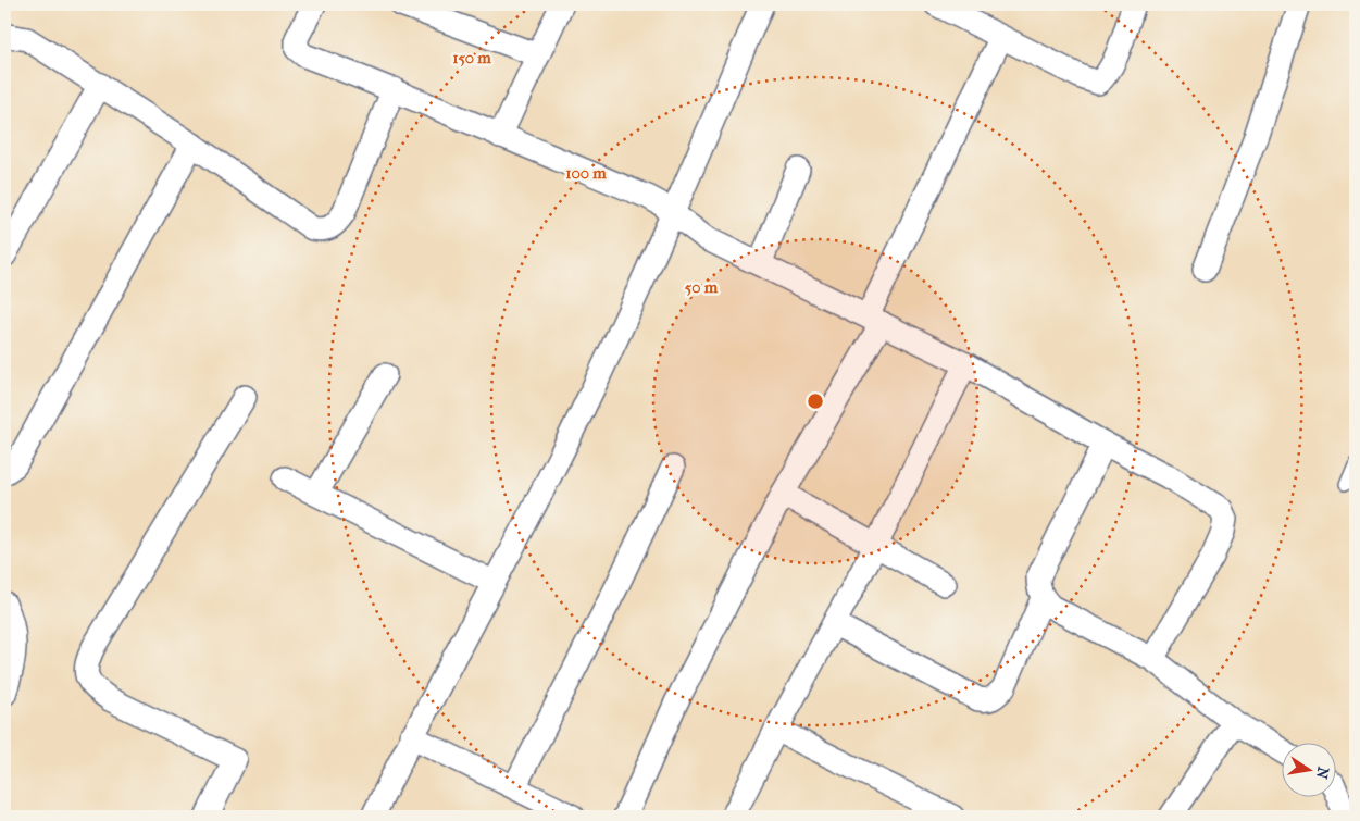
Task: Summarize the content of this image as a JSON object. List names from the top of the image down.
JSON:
{
  "north": "right",
  "rings": ["150 m", "100 m", "50 m"]
}
